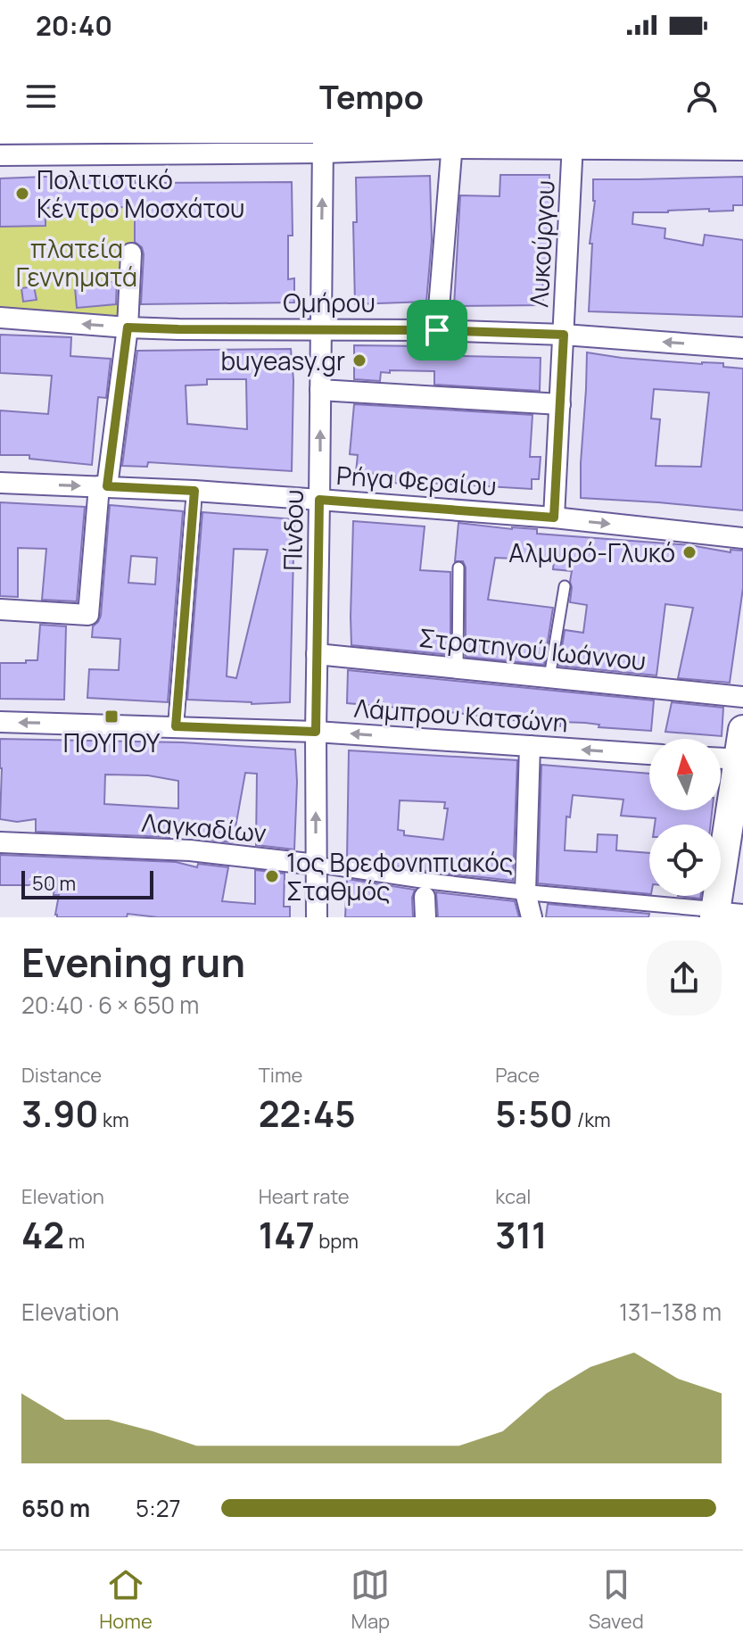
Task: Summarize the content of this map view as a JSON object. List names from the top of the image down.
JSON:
{
  "streets": {
    "street": [
      "Λυκούργου",
      "Ομήρου",
      "Ρήγα Φεραίου",
      "Πίνδου",
      "Στρατηγού Ιωάννου",
      "Λάμπρου Κατσώνη",
      "Λαγκαδίων"
    ]
  },
  "crossings": [
    ["Λυκούργου", "Ομήρου"],
    ["Λυκούργου", "Ρήγα Φεραίου"],
    ["Ομήρου", "Πίνδου"],
    ["Ρήγα Φεραίου", "Πίνδου"],
    ["Πίνδου", "Στρατηγού Ιωάννου"],
    ["Πίνδου", "Λάμπρου Κατσώνη"],
    ["Πίνδου", "Λαγκαδίων"]
  ],
  "one_way": ["Ρήγα Φεραίου", "Λάμπρου Κατσώνη"],
  "parks": ["πλατεία Γεννηματά"],
  "places": {
    "other": [
      "Πολιτιστικό Κέντρο Μοσχάτου",
      "buyeasy.gr",
      "Αλμυρό-Γλυκό",
      "1ος Βρεφονηπιακός Σταθμός"
    ],
    "transit": ["ΠΟΥΠΟΥ"]
  },
  "scale_bar": "50 m",
  "north": "top",
  "page": {
    "status": "20:40",
    "header": "Tempo",
    "scale": "50 m",
    "heading": ["Evening run", "20:40 · 6 × 650 m"],
    "stats": [
      ["Distance", "3.90 km"],
      ["Time", "22:45"],
      ["Pace", "5:50 /km"],
      ["Elevation", "42 m"],
      ["Heart rate", "147 bpm"],
      ["kcal", "311"]
    ],
    "chart": ["Elevation", "131–138 m"],
    "list": [
      {
        "name": "650 m",
        "note": "5:27"
      }
    ],
    "tabs": ["Home", "Map", "Saved"]
  }
}
